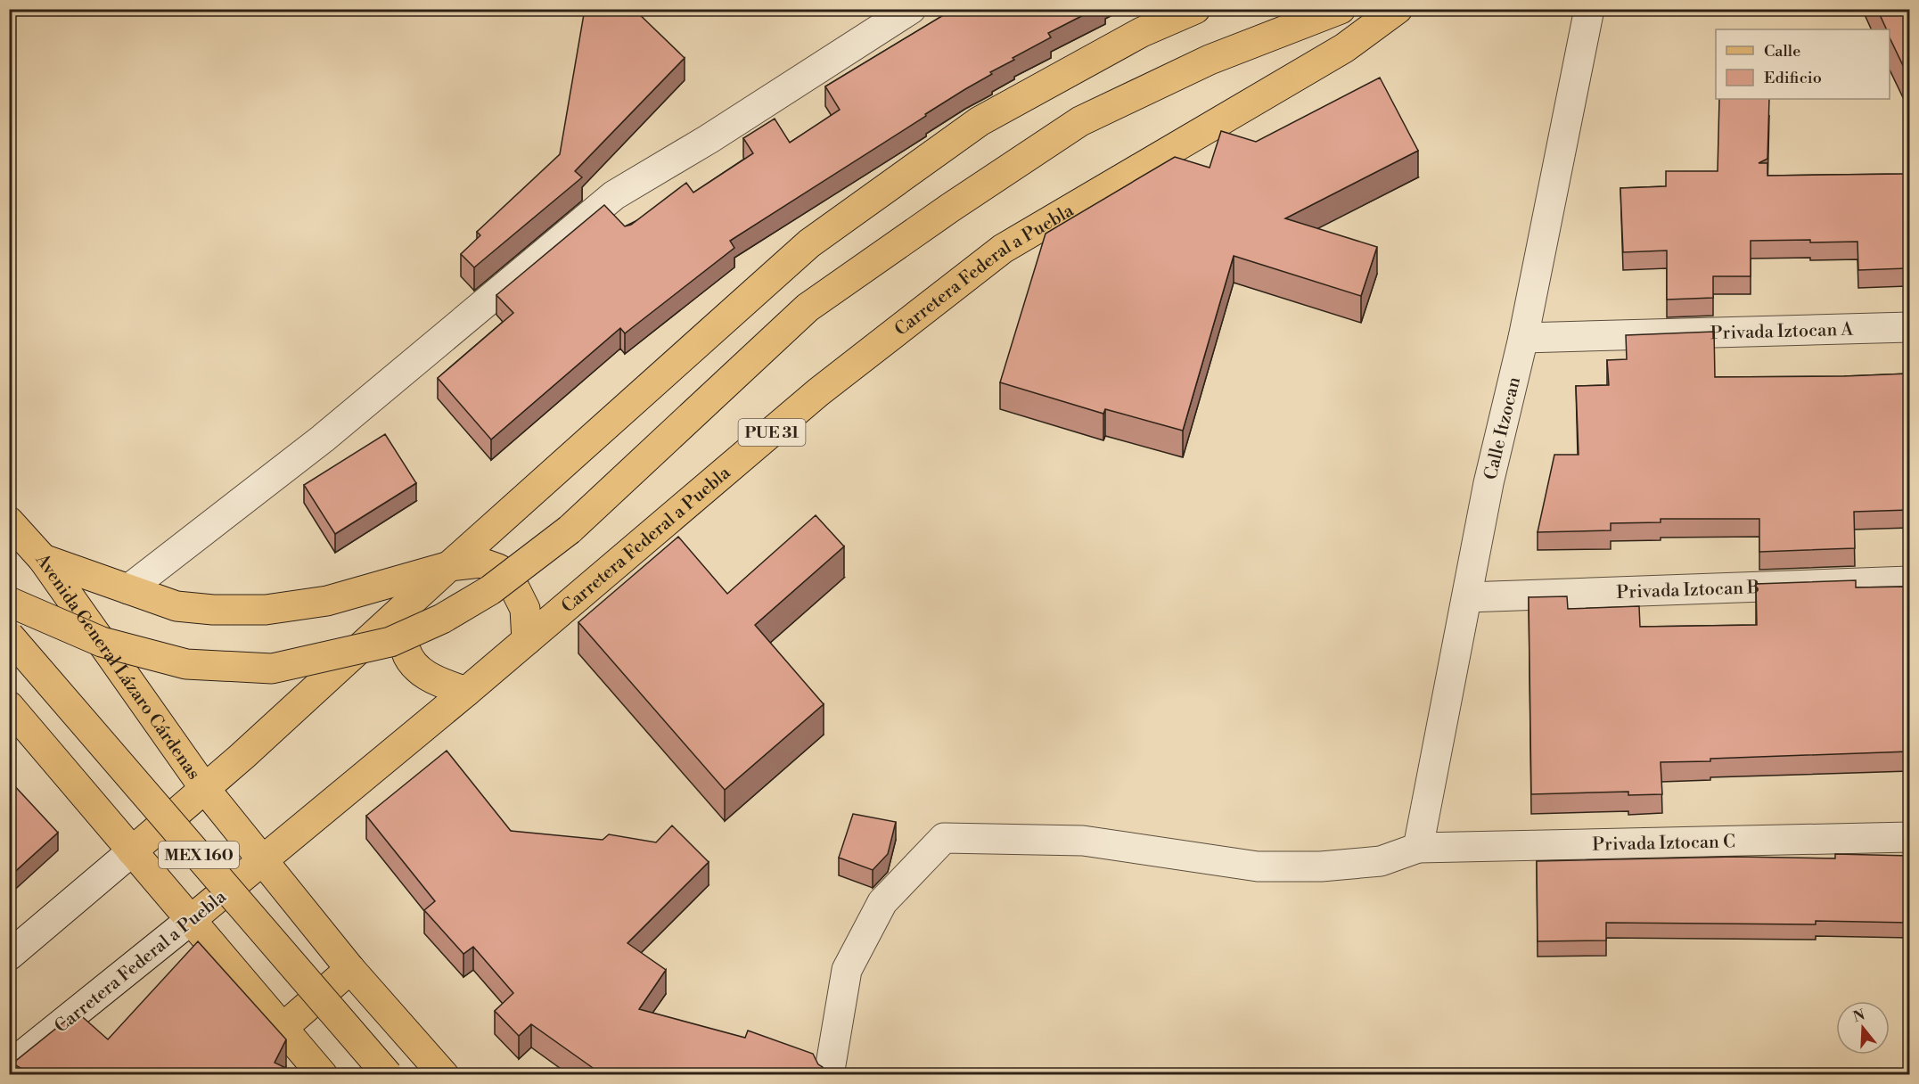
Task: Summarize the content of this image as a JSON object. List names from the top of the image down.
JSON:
{
  "streets": {
    "main road": [
      "Carretera Federal a Puebla",
      "PUE 31",
      "Avenida General Lázaro Cárdenas",
      "MEX 160"
    ],
    "street": [
      "Privada Iztocan A",
      "Calle Itzocan",
      "Privada Iztocan B",
      "Privada Iztocan C"
    ]
  },
  "crossings": [
    ["Carretera Federal a Puebla", "MEX 160"],
    ["Privada Iztocan A", "Calle Itzocan"],
    ["Calle Itzocan", "Privada Iztocan B"],
    ["Calle Itzocan", "Privada Iztocan C"],
    ["Avenida General Lázaro Cárdenas", "MEX 160"]
  ],
  "legend": ["Calle", "Edificio"],
  "north": "top"
}
